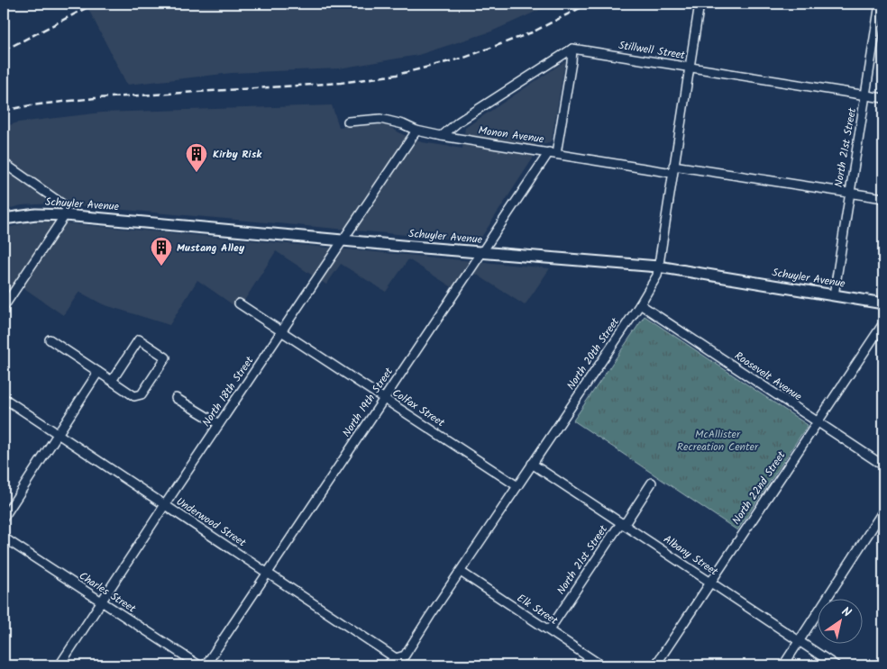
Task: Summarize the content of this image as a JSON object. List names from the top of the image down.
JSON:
{
  "streets": {
    "main road": ["Schuyler Avenue"],
    "street": [
      "Stillwell Street",
      "Monon Avenue",
      "North 21st Street",
      "North 20th Street",
      "Roosevelt Avenue",
      "North 18th Street",
      "North 19th Street",
      "Colfax Street",
      "North 22nd Street",
      "Underwood Street",
      "Albany Street",
      "Charles Street",
      "Elk Street"
    ]
  },
  "crossings": [
    ["Stillwell Street", "North 21st Street"],
    ["Stillwell Street", "North 20th Street"],
    ["Stillwell Street", "North 19th Street"],
    ["Monon Avenue", "North 21st Street"],
    ["Monon Avenue", "North 20th Street"],
    ["Monon Avenue", "North 18th Street"],
    ["Monon Avenue", "North 19th Street"],
    ["North 21st Street", "Schuyler Avenue"],
    ["North 21st Street", "Albany Street"],
    ["North 21st Street", "Elk Street"],
    ["Schuyler Avenue", "North 20th Street"],
    ["Schuyler Avenue", "North 18th Street"],
    ["Schuyler Avenue", "North 19th Street"],
    ["North 20th Street", "Roosevelt Avenue"],
    ["North 20th Street", "Colfax Street"],
    ["North 20th Street", "Underwood Street"],
    ["North 20th Street", "Albany Street"],
    ["North 20th Street", "Elk Street"],
    ["Roosevelt Avenue", "North 22nd Street"],
    ["North 18th Street", "Colfax Street"],
    ["North 18th Street", "Underwood Street"],
    ["North 18th Street", "Charles Street"],
    ["North 19th Street", "Colfax Street"],
    ["North 19th Street", "Underwood Street"],
    ["North 22nd Street", "Albany Street"]
  ],
  "parks": ["McAllister Recreation Center"],
  "places": {
    "building": ["Kirby Risk", "Mustang Alley"]
  },
  "north": "top right"
}
